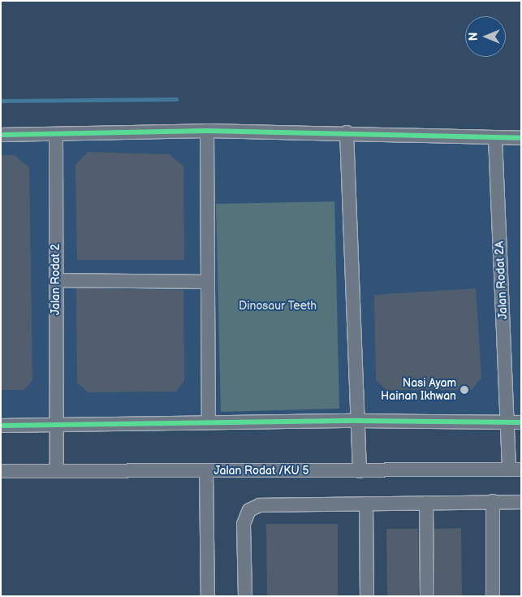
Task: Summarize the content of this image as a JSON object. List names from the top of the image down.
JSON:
{
  "streets": {
    "street": ["Jalan Rodat 2", "Jalan Rodat 2A", "Jalan Rodat /KU 5"]
  },
  "crossings": [
    ["Jalan Rodat 2", "Jalan Rodat /KU 5"],
    ["Jalan Rodat 2A", "Jalan Rodat /KU 5"]
  ],
  "parks": ["Dinosaur Teeth"],
  "places": ["Nasi Ayam Hainan Ikhwan"],
  "north": "left"
}
